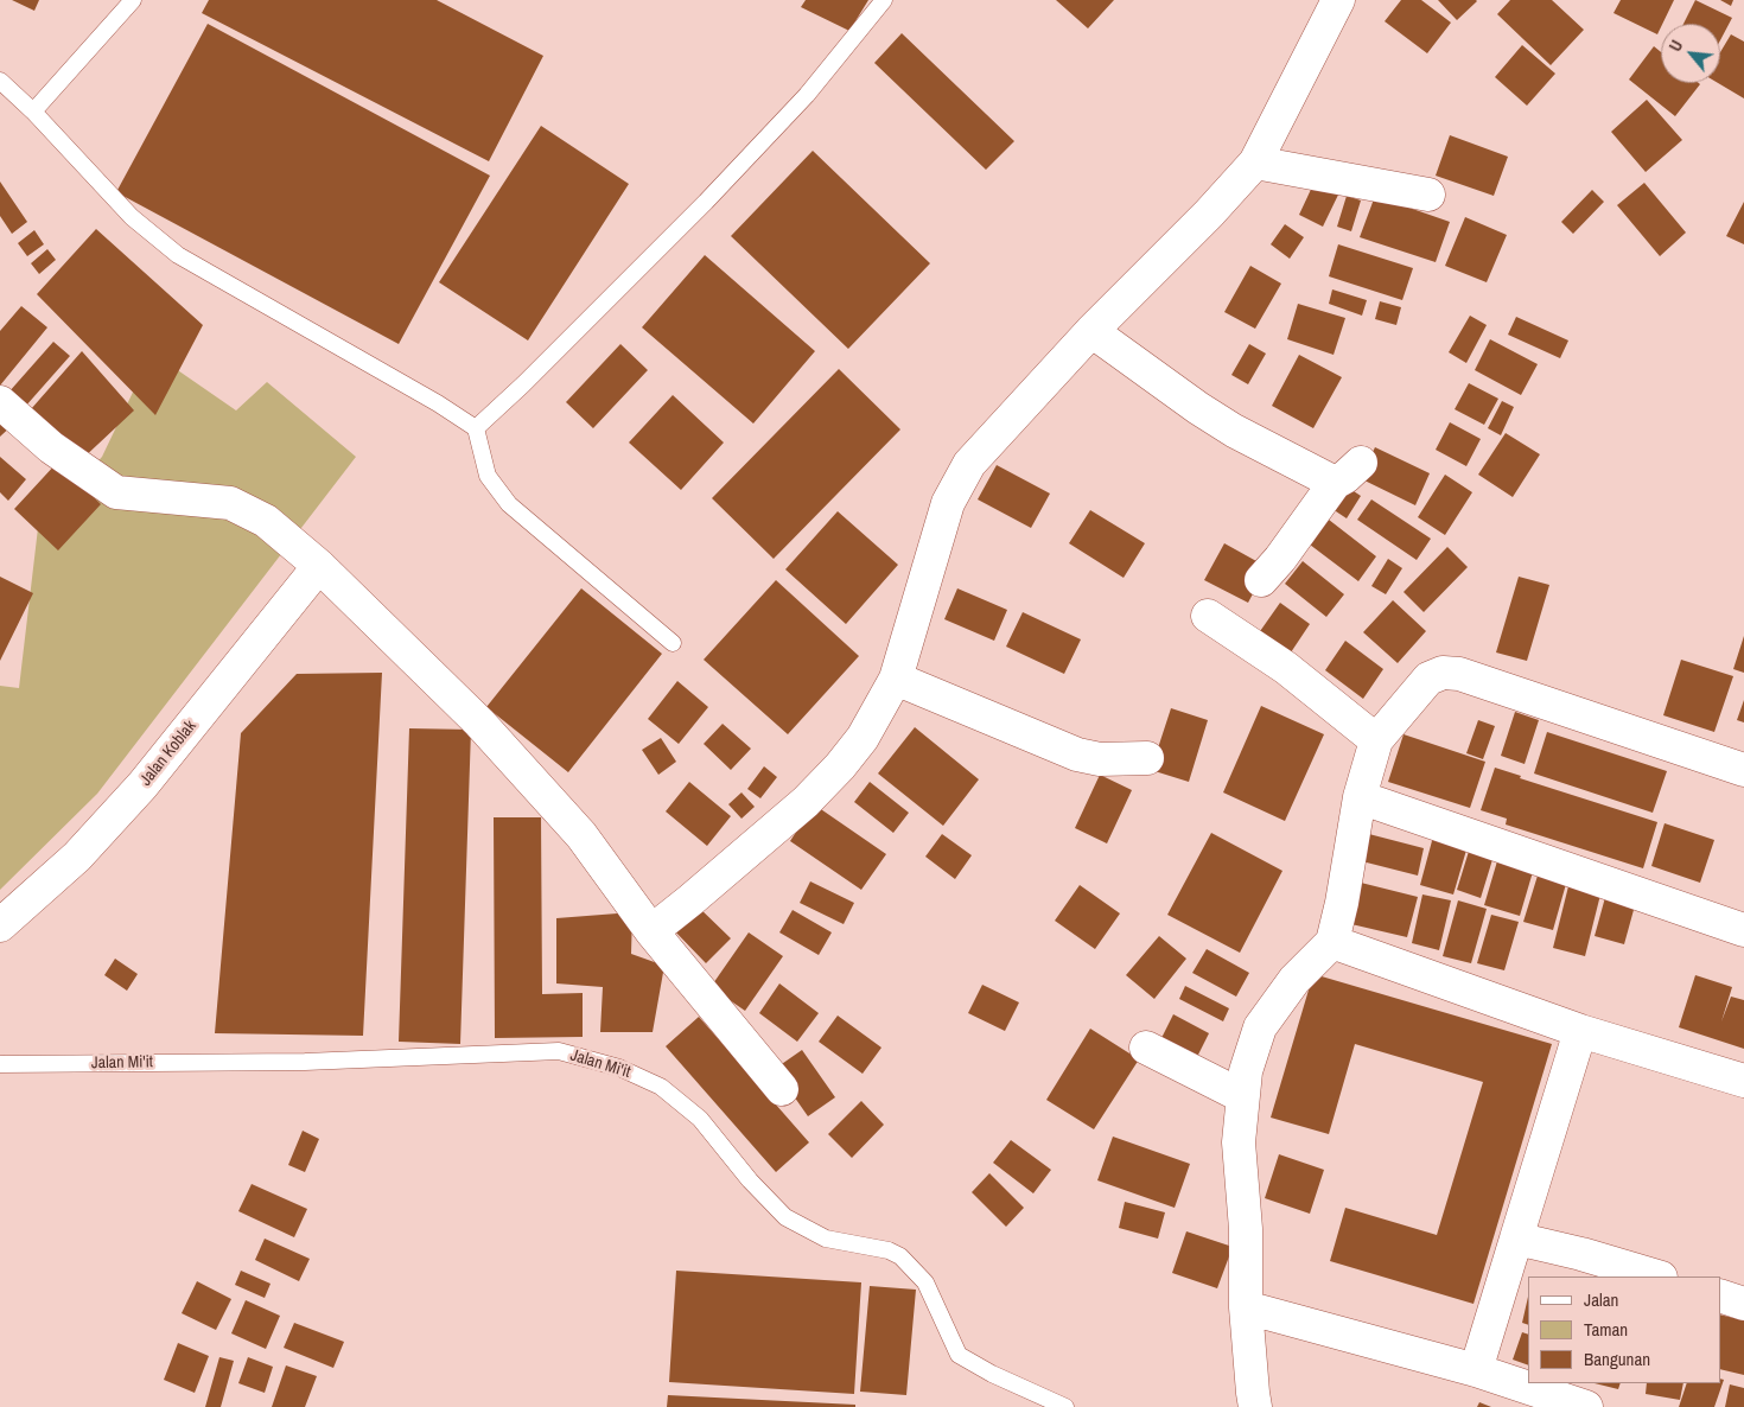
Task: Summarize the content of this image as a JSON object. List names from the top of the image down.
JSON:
{
  "streets": {
    "street": ["Jalan Koblak"],
    "lane": ["Jalan Mi'it"]
  },
  "legend": ["Jalan", "Taman", "Bangunan"],
  "north": "top left"
}
